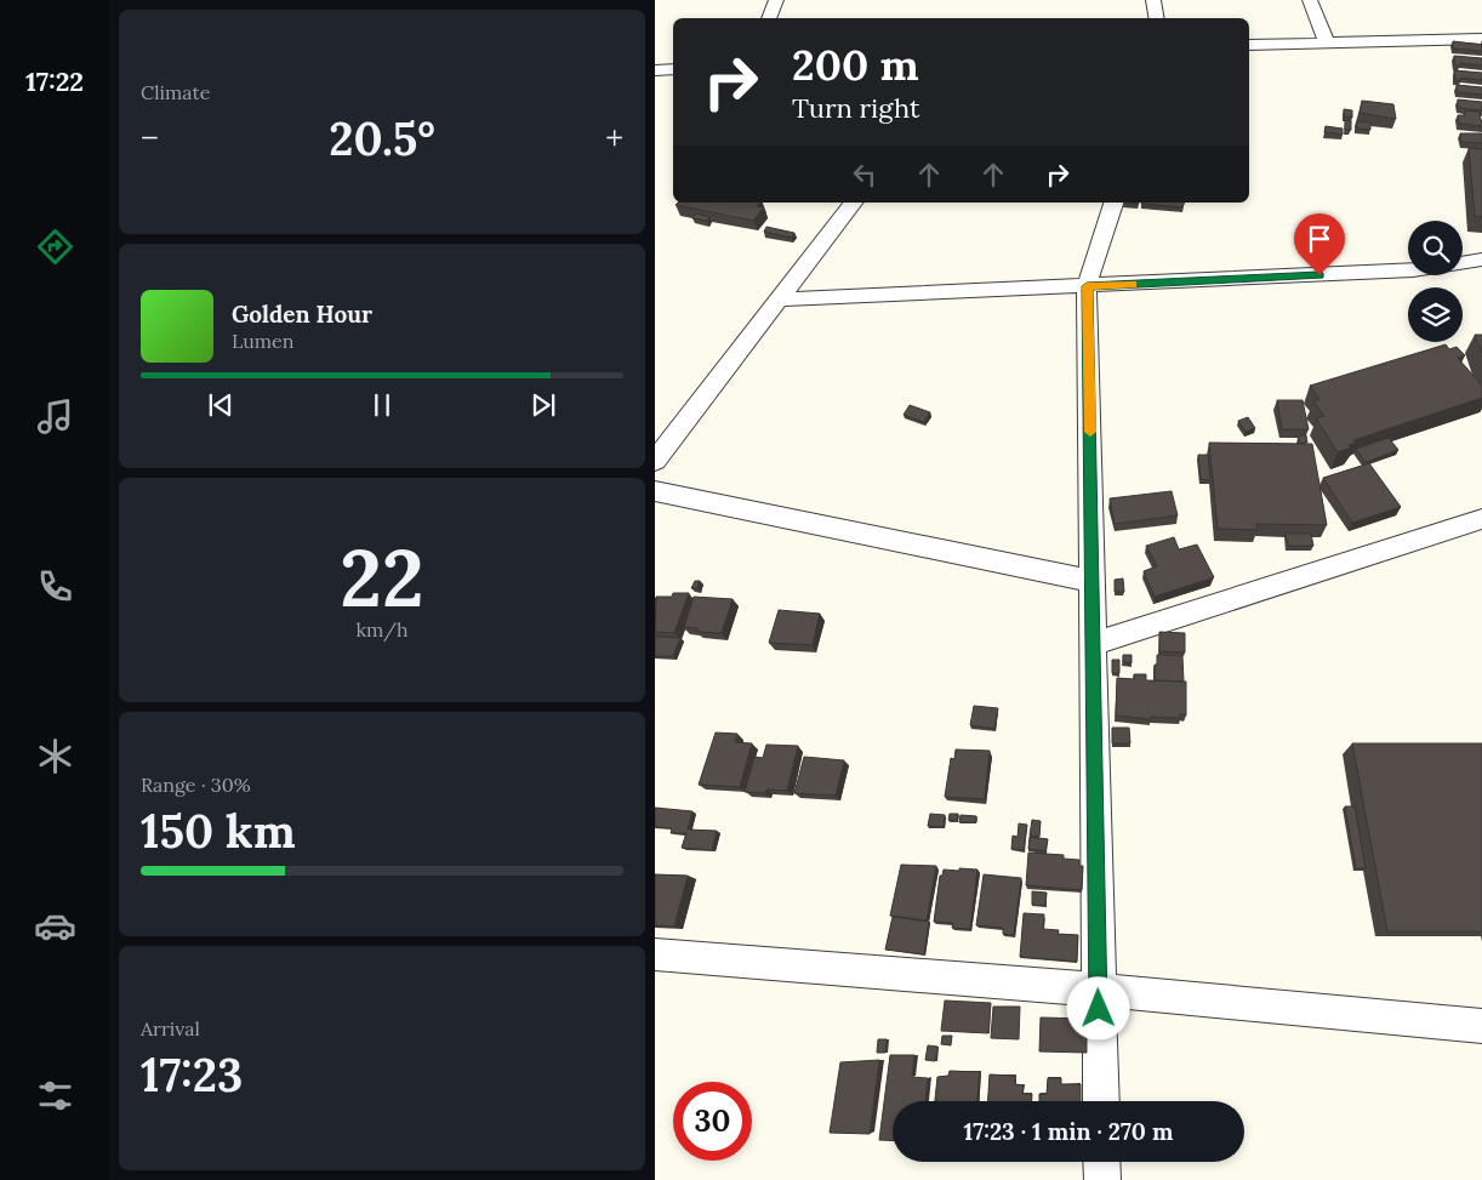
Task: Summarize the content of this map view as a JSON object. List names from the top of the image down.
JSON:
{
  "page": {
    "tabs": "17:22",
    "tile": [
      "Climate",
      ["22", "km/h"],
      ["Range · 30%", "150 km"],
      ["Arrival", "17:23"]
    ],
    "turn": ["200 m", "Turn right"],
    "heat": ["−", "20.5°", "+"],
    "song": ["Golden Hour", "Lumen"],
    "limit": "30",
    "trip": "17:23 · 1 min · 270 m"
  }
}
